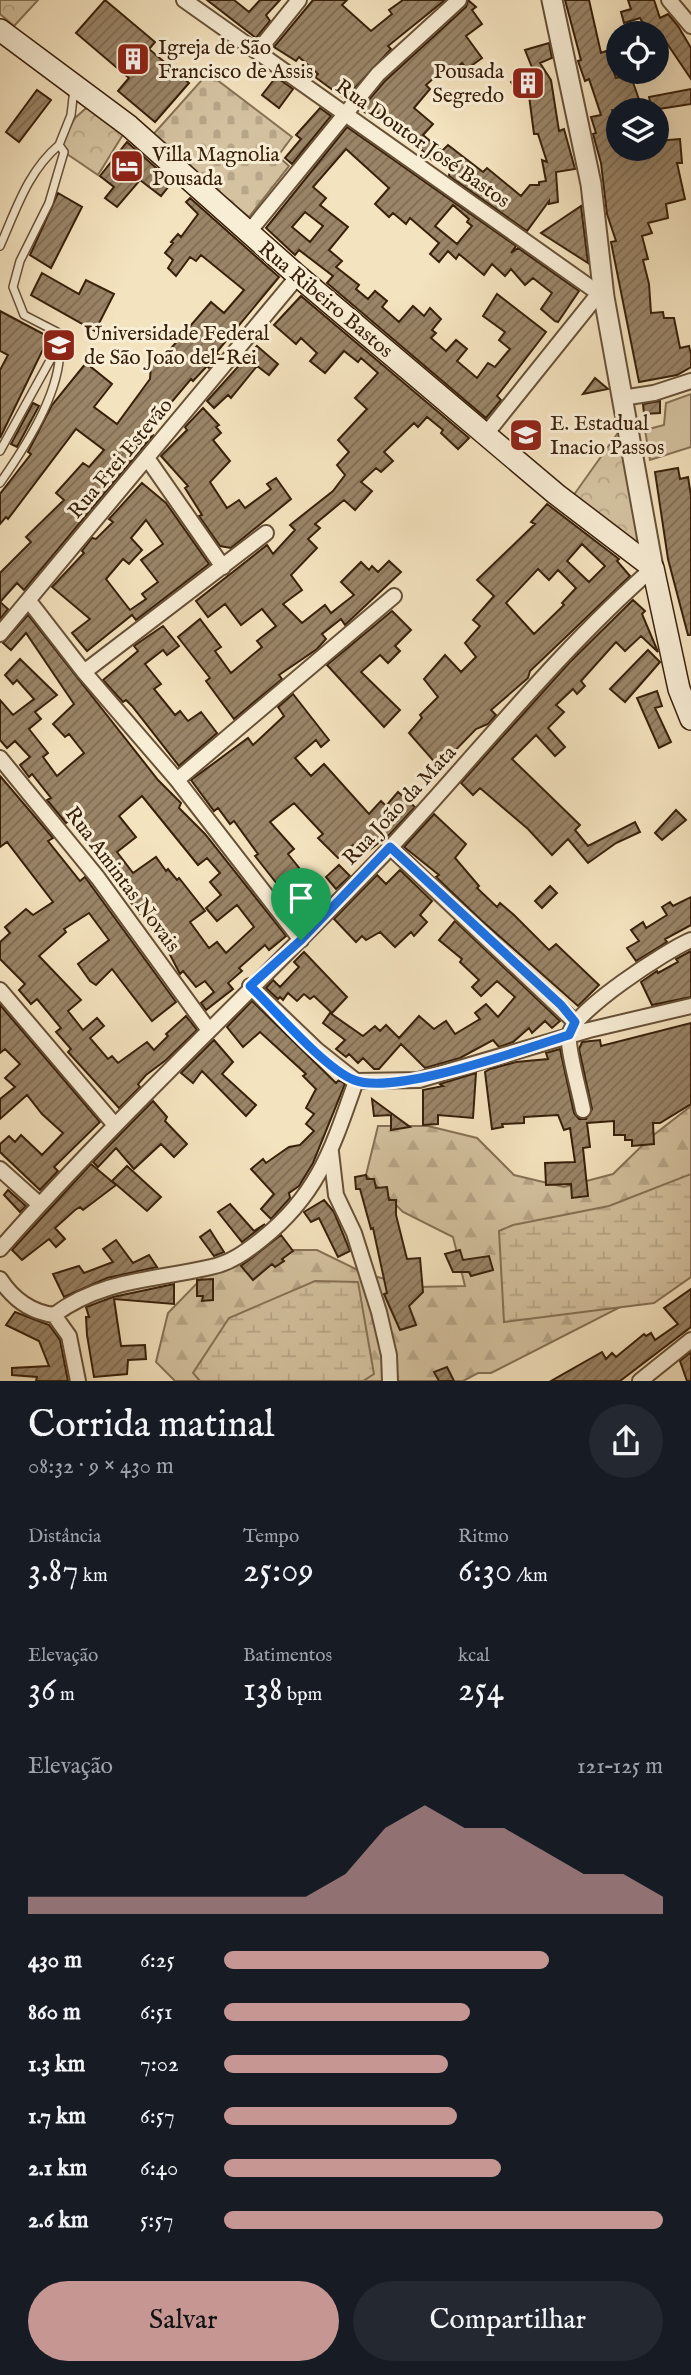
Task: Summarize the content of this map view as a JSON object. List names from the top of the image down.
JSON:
{
  "streets": {
    "main road": ["Rua Ribeiro Bastos"],
    "street": [
      "Rua Doutor José Bastos",
      "Rua Frei Estevão",
      "Rua João da Mata",
      "Rua Amintas Novais"
    ]
  },
  "crossings": [
    ["Rua Ribeiro Bastos", "Rua Frei Estevão"],
    ["Rua Ribeiro Bastos", "Rua João da Mata"],
    ["Rua João da Mata", "Rua Amintas Novais"]
  ],
  "places": {
    "building": ["Igreja de São Francisco de Assis", "Pousada Segredo"],
    "hotel": ["Villa Magnolia Pousada"],
    "school or university": ["Universidade Federal de São João del-Rei", "E. Estadual Inacio Passos"]
  },
  "page": {
    "heading": ["Corrida matinal", "08:32 · 9 × 430 m"],
    "stats": [
      ["Distância", "3.87 km"],
      ["Tempo", "25:09"],
      ["Ritmo", "6:30 /km"],
      ["Elevação", "36 m"],
      ["Batimentos", "138 bpm"],
      ["kcal", "254"]
    ],
    "chart": ["Elevação", "121–125 m"],
    "list": [
      {
        "name": "430 m",
        "note": "6:25"
      },
      {
        "name": "860 m",
        "note": "6:51"
      },
      {
        "name": "1.3 km",
        "note": "7:02"
      },
      {
        "name": "1.7 km",
        "note": "6:57"
      },
      {
        "name": "2.1 km",
        "note": "6:40"
      },
      {
        "name": "2.6 km",
        "note": "5:57"
      }
    ],
    "buttons": ["Salvar", "Compartilhar"]
  }
}
